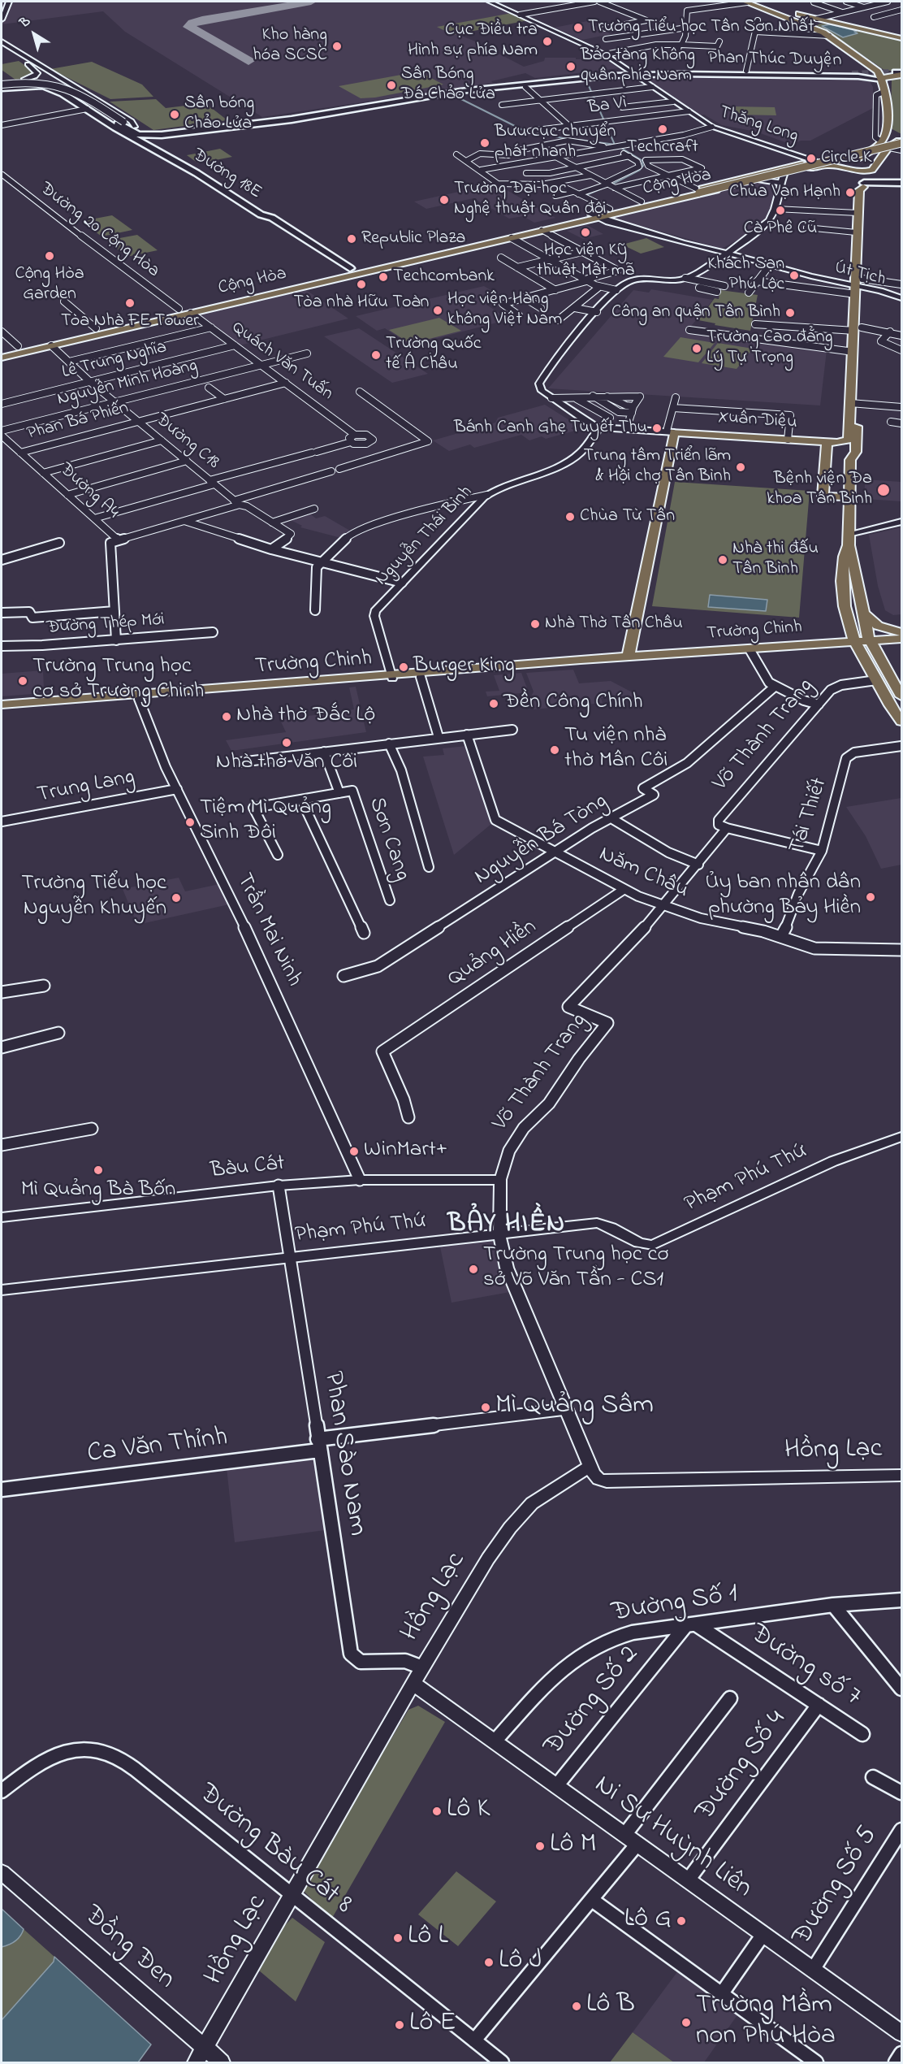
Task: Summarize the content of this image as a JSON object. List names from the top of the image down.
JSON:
{
  "streets": {
    "main road": [
      "Phan Thúc Duyện",
      "Đường 18E",
      "Cộng Hòa",
      "Xuân Diệu",
      "Trường Chinh"
    ],
    "street": [
      "Ba Vì",
      "Thăng Long",
      "Đường 20 Cộng Hòa",
      "Út Tịch",
      "Lê Trung Nghĩa",
      "Quách Văn Tuấn",
      "Nguyễn Minh Hoàng",
      "Phan Bá Phiến",
      "Đường C18",
      "Đường A4",
      "Nguyễn Thái Bình",
      "Đường Thép Mới",
      "Võ Thành Trang",
      "Trung Lang",
      "Tái Thiết",
      "Sơn Cang",
      "Nguyễn Bá Tòng",
      "Năm Châu",
      "Trần Mai Ninh",
      "Quảng Hiền",
      "Bàu Cát",
      "Phạm Phú Thứ",
      "Ca Văn Thỉnh",
      "Hồng Lạc",
      "Phan Sào Nam",
      "Đường Số 1",
      "Đường số 7",
      "Đường Số 2",
      "Đường Số 4",
      "Ni Sư Huỳnh Liên",
      "Đường Bàu Cát 8",
      "Đường Số 5",
      "Đồng Đen"
    ]
  },
  "crossings": [
    ["Phan Thúc Duyện", "Thăng Long"],
    ["Phan Thúc Duyện", "Đường 18E"],
    ["Ba Vì", "Thăng Long"],
    ["Thăng Long", "Cộng Hòa"],
    ["Đường 18E", "Cộng Hòa"],
    ["Cộng Hòa", "Đường 20 Cộng Hòa"],
    ["Cộng Hòa", "Út Tịch"],
    ["Cộng Hòa", "Quách Văn Tuấn"],
    ["Cộng Hòa", "Đường C18"],
    ["Lê Trung Nghĩa", "Quách Văn Tuấn"],
    ["Lê Trung Nghĩa", "Đường C18"],
    ["Quách Văn Tuấn", "Nguyễn Minh Hoàng"],
    ["Quách Văn Tuấn", "Phan Bá Phiến"],
    ["Nguyễn Minh Hoàng", "Đường C18"],
    ["Xuân Diệu", "Nguyễn Thái Bình"],
    ["Phan Bá Phiến", "Đường C18"],
    ["Phan Bá Phiến", "Đường A4"],
    ["Đường A4", "Đường Thép Mới"],
    ["Nguyễn Thái Bình", "Trường Chinh"],
    ["Trường Chinh", "Trần Mai Ninh"],
    ["Võ Thành Trang", "Năm Châu"],
    ["Võ Thành Trang", "Bàu Cát"],
    ["Võ Thành Trang", "Phạm Phú Thứ"],
    ["Võ Thành Trang", "Ca Văn Thỉnh"],
    ["Võ Thành Trang", "Hồng Lạc"],
    ["Trung Lang", "Trần Mai Ninh"],
    ["Tái Thiết", "Năm Châu"],
    ["Nguyễn Bá Tòng", "Năm Châu"],
    ["Năm Châu", "Quảng Hiền"],
    ["Trần Mai Ninh", "Bàu Cát"],
    ["Bàu Cát", "Phan Sào Nam"],
    ["Phạm Phú Thứ", "Phan Sào Nam"],
    ["Ca Văn Thỉnh", "Phan Sào Nam"],
    ["Hồng Lạc", "Phan Sào Nam"],
    ["Hồng Lạc", "Ni Sư Huỳnh Liên"],
    ["Hồng Lạc", "Đường Bàu Cát 8"],
    ["Hồng Lạc", "Đồng Đen"],
    ["Đường Số 1", "Đường số 7"],
    ["Đường Số 1", "Đường Số 2"],
    ["Đường Số 1", "Ni Sư Huỳnh Liên"],
    ["Đường số 7", "Đường Số 2"],
    ["Đường số 7", "Đường Số 4"],
    ["Đường Số 2", "Ni Sư Huỳnh Liên"],
    ["Đường Số 4", "Ni Sư Huỳnh Liên"],
    ["Ni Sư Huỳnh Liên", "Đường Số 5"]
  ],
  "districts": ["BẢY HIỀN"],
  "places": [
    "Trường Tiểu học Tân Sơn Nhất",
    "Cục Điều tra Hình sự phía Nam",
    "Kho hàng hóa SCSC",
    "Bảo tàng Không quân phía Nam",
    "Sân Bóng Đá Chảo Lửa",
    "Sân bóng Chảo Lửa",
    "Techcraft",
    "Bưu cục chuyển phát nhanh",
    "Circle K",
    "Chùa Vạn Hạnh",
    "Trường Đại học Nghệ thuật Quân đội",
    "Cà Phê Cũ",
    "Học viện Kỹ thuật Mật mã",
    "Republic Plaza",
    "Cộng Hòa Garden",
    "Khách Sạn Phú Lộc",
    "Techcombank",
    "Tòa nhà Hữu Toàn",
    "Tòa Nhà FE Tower",
    "Học viện Hàng không Việt Nam",
    "Công an quận Tân Bình",
    "Trường Cao đẳng Lý Tự Trọng",
    "Trường Quốc tế Á Châu",
    "Bánh Canh Ghẹ Tuyết Thu",
    "Trung tâm Triển lãm & Hội chợ Tân Bình",
    "Bệnh viện Đa khoa Tân Bình",
    "Chùa Từ Tân",
    "Nhà thi đấu Tân Bình",
    "Nhà Thờ Tân Châu",
    "Burger King",
    "Trường Trung học cơ sở Trường Chinh",
    "Đền Công Chính",
    "Nhà thờ Đắc Lộ",
    "Nhà thờ Văn Côi",
    "Tu viện nhà thờ Mân Côi",
    "Tiệm Mì Quảng Sinh Đôi",
    "Ủy ban nhân dân phường Bảy Hiền",
    "Trường Tiểu học Nguyễn Khuyến",
    "WinMart+",
    "Mì Quảng Bà Bốn",
    "Trường Trung học cơ sở Võ Văn Tần - CS1",
    "Mì Quảng Sâm",
    "Lô K",
    "Lô M",
    "Lô G",
    "Lô L",
    "Lô J",
    "Lô B",
    "Trường Mầm non Phú Hòa",
    "Lô E"
  ],
  "north": "top left"
}
